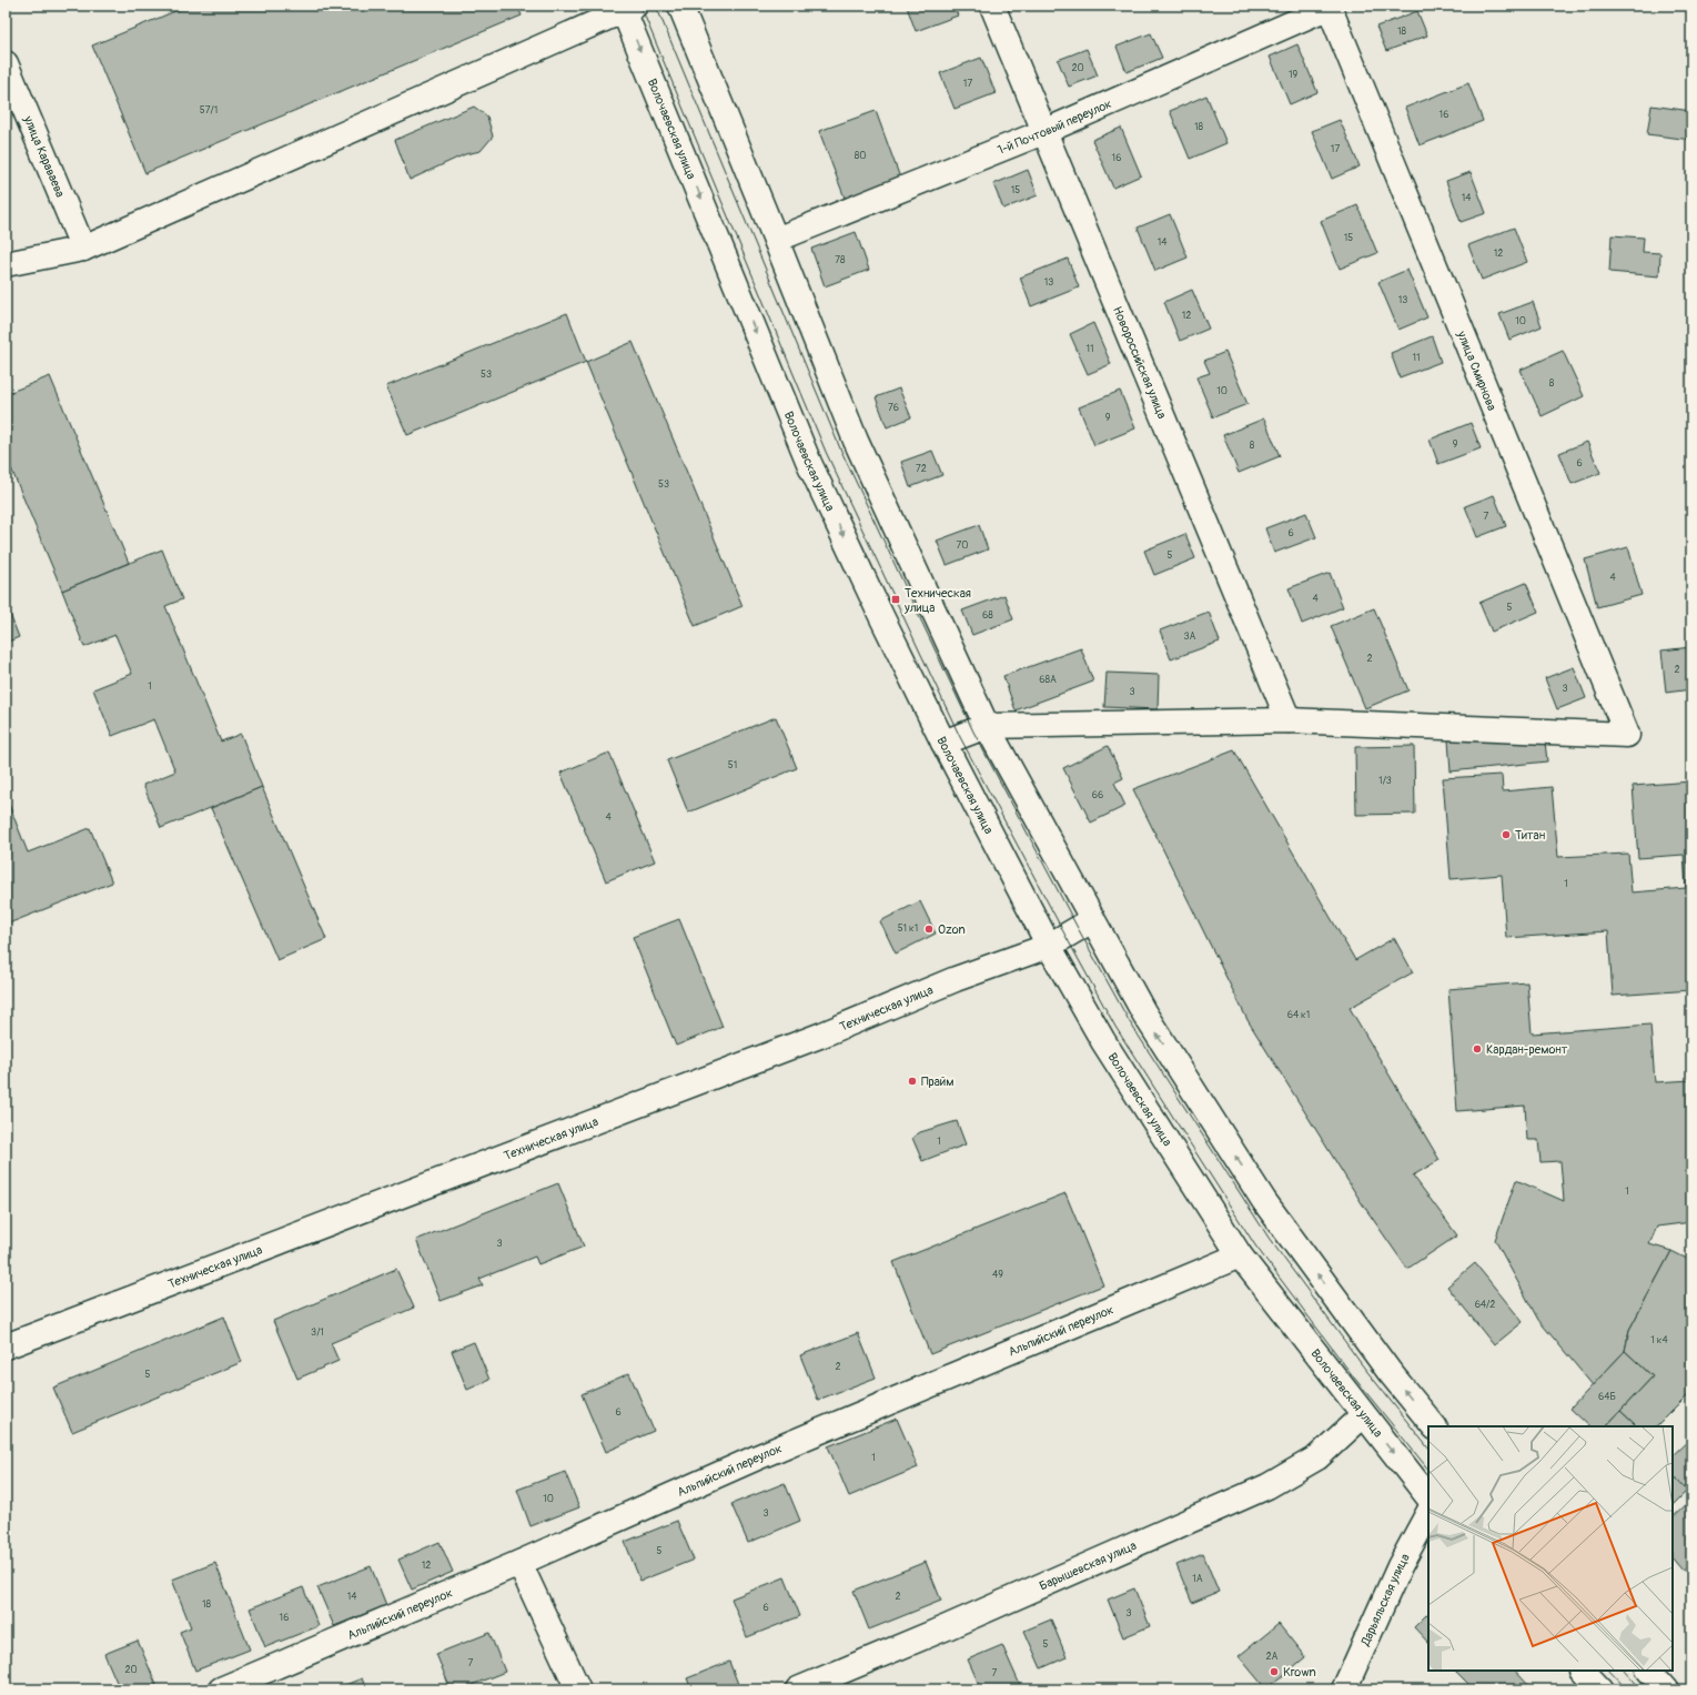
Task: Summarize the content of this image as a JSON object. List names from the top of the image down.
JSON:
{
  "streets": {
    "street": [
      "1-й Почтовый переулок",
      "Волочаевская улица",
      "улица Караваева",
      "Новороссийская улица",
      "улица Смирнова",
      "Техническая улица",
      "Альпийский переулок",
      "Барышевская улица",
      "Дарьяльская улица"
    ]
  },
  "crossings": [
    ["1-й Почтовый переулок", "Новороссийская улица"],
    ["1-й Почтовый переулок", "улица Смирнова"],
    ["Волочаевская улица", "Техническая улица"],
    ["Волочаевская улица", "Альпийский переулок"],
    ["Волочаевская улица", "Барышевская улица"],
    ["Новороссийская улица", "улица Смирнова"]
  ],
  "places": {
    "transit": ["Техническая улица"],
    "other": [
      "Титан",
      "Ozon",
      "Кардан-ремонт",
      "Прайм",
      "Krown"
    ]
  },
  "house_numbers": [
    "18",
    "20",
    "19",
    "17",
    "57/1",
    "16",
    "18",
    "17",
    "80",
    "16",
    "15",
    "14",
    "15",
    "14",
    "12",
    "78",
    "13",
    "13",
    "12",
    "10",
    "11",
    "11",
    "53",
    "8",
    "10",
    "76",
    "9",
    "9",
    "8",
    "6",
    "72",
    "53",
    "7",
    "6",
    "70",
    "5",
    "4",
    "4",
    "5",
    "68",
    "3А",
    "2",
    "2",
    "68А",
    "1",
    "3",
    "3",
    "51",
    "1/3",
    "66",
    "4",
    "1",
    "51 к1",
    "64 к1",
    "1",
    "1",
    "3",
    "49",
    "64/2",
    "3/1",
    "1 к4",
    "2",
    "5",
    "64Б",
    "6",
    "1",
    "10",
    "3",
    "5",
    "12",
    "1А",
    "14",
    "2",
    "18",
    "6",
    "3",
    "16",
    "5",
    "2А",
    "7",
    "20",
    "7"
  ]
}
